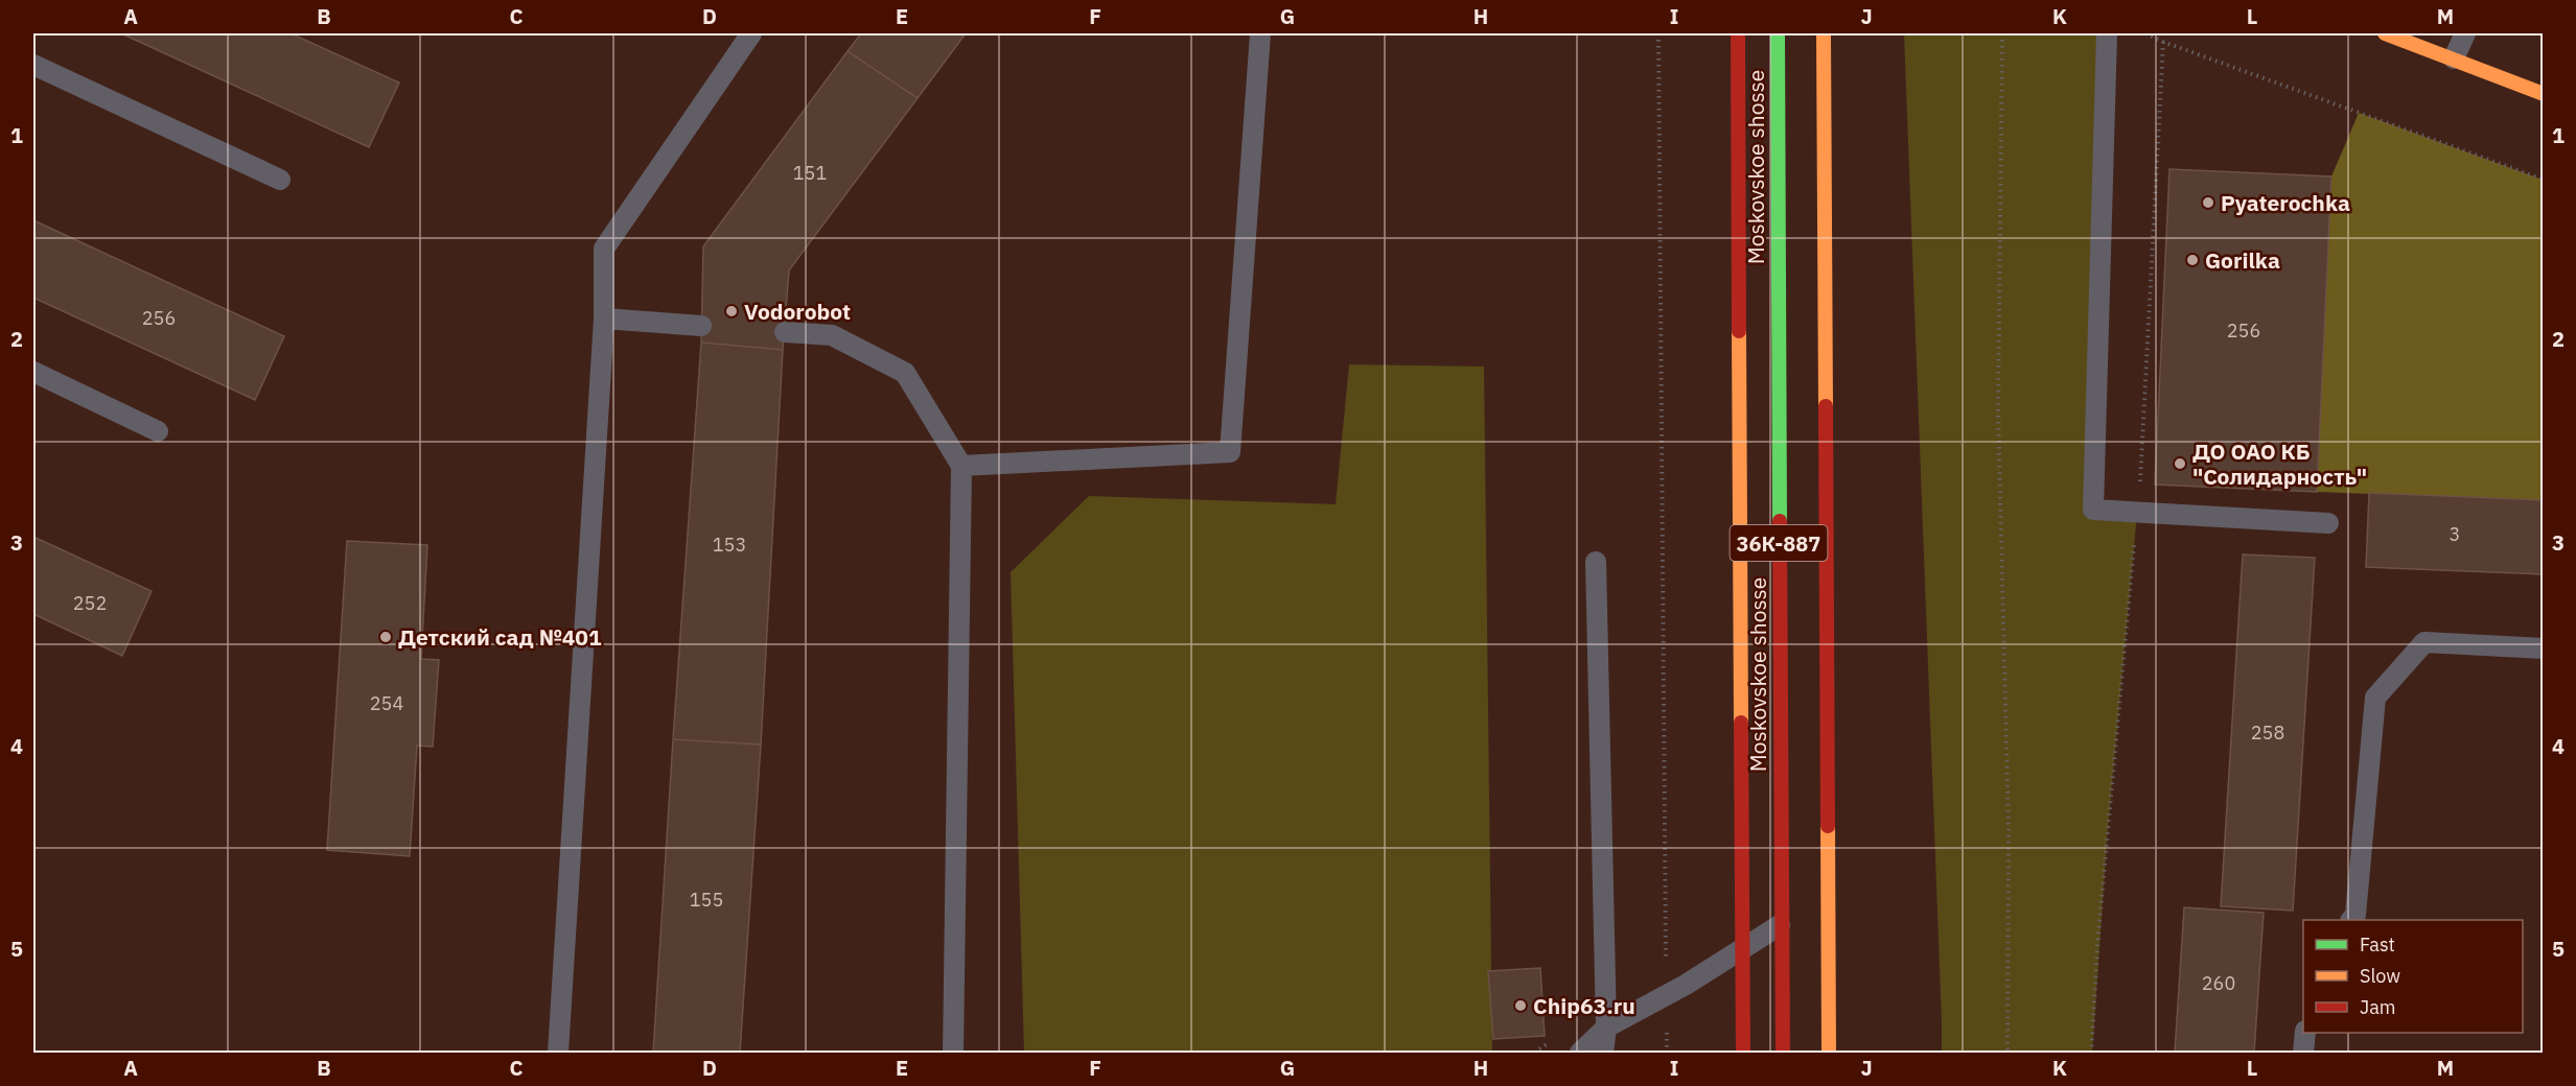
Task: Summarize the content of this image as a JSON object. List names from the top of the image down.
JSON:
{
  "streets": {
    "main road": ["Moskovskoe shosse", "36К-887"]
  },
  "places": [
    "Pyaterochka",
    "Gorilka",
    "Vodorobot",
    "ДО ОАО КБ \"Солидарность\"",
    "Детский сад №401",
    "Chip63.ru"
  ],
  "house_numbers": [
    "151",
    "256",
    "256",
    "3",
    "153",
    "252",
    "254",
    "258",
    "155",
    "260"
  ],
  "legend": ["Fast", "Slow", "Jam"],
  "grid": {
    "columns": [
      "A",
      "B",
      "C",
      "D",
      "E",
      "F",
      "G",
      "H",
      "I",
      "J",
      "K",
      "L",
      "M"
    ],
    "rows": [
      "1",
      "2",
      "3",
      "4",
      "5"
    ]
  }
}
